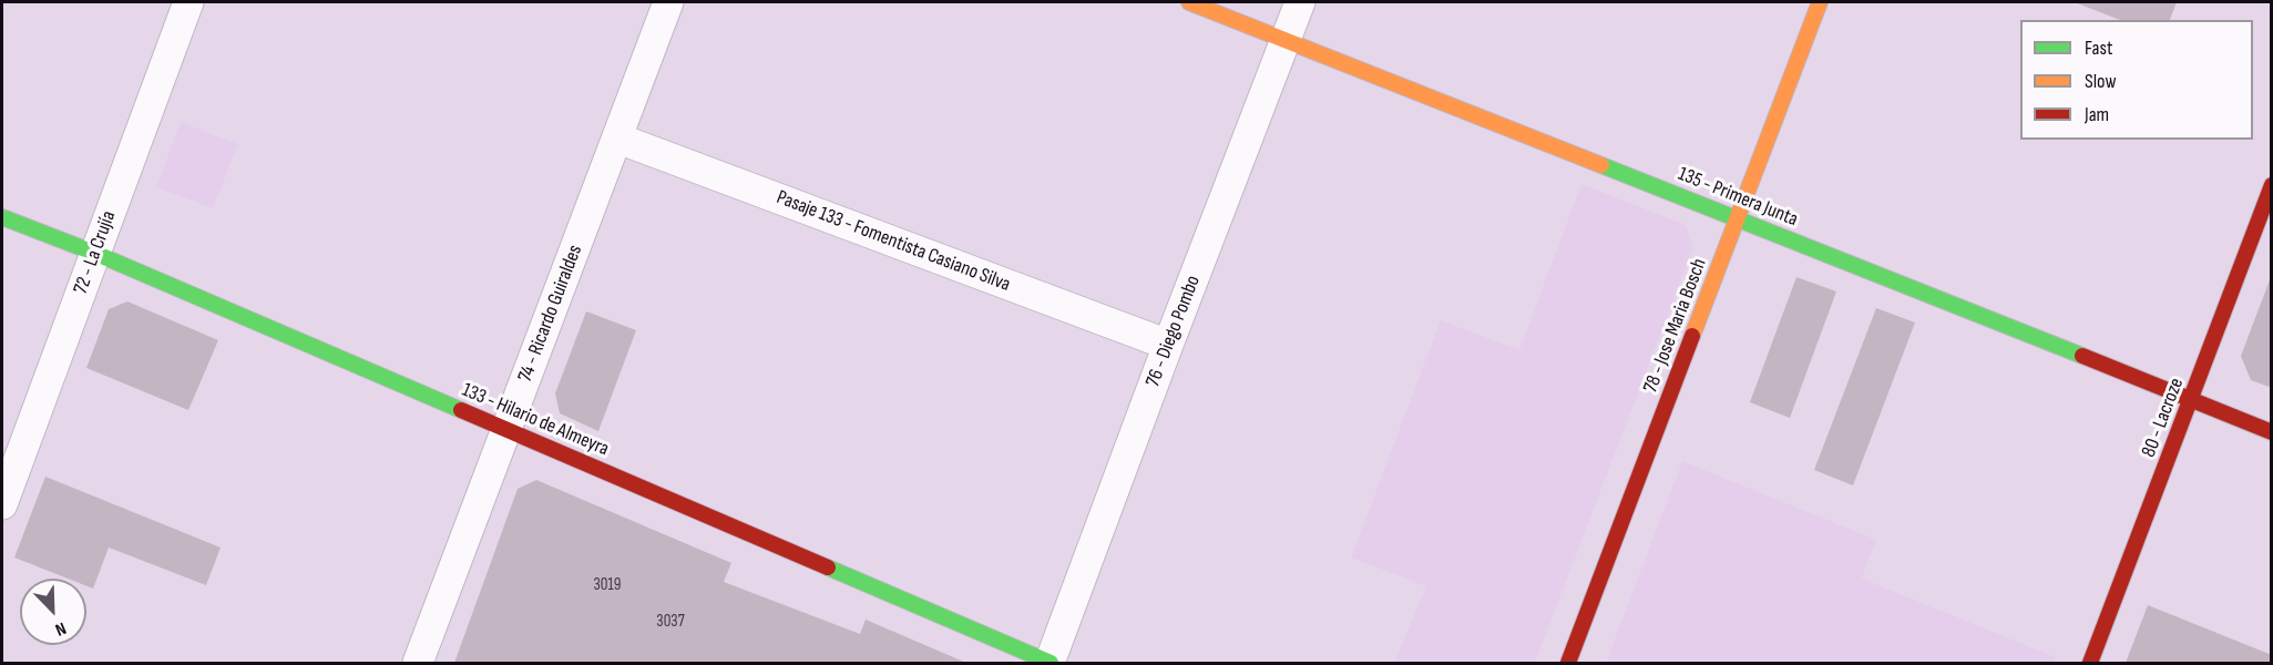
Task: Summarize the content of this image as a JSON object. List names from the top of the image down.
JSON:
{
  "streets": {
    "street": [
      "135 - Primera Junta",
      "Pasaje 133 - Fomentista Casiano Silva",
      "72 - La Crujía",
      "74 - Ricardo Guiraldes",
      "78 - Jose Maria Bosch",
      "76 - Diego Pombo",
      "80 - Lacroze",
      "133 - Hilario de Almeyra"
    ]
  },
  "crossings": [
    ["135 - Primera Junta", "78 - Jose Maria Bosch"],
    ["135 - Primera Junta", "76 - Diego Pombo"],
    ["135 - Primera Junta", "80 - Lacroze"],
    ["Pasaje 133 - Fomentista Casiano Silva", "74 - Ricardo Guiraldes"],
    ["Pasaje 133 - Fomentista Casiano Silva", "76 - Diego Pombo"],
    ["72 - La Crujía", "133 - Hilario de Almeyra"],
    ["74 - Ricardo Guiraldes", "133 - Hilario de Almeyra"],
    ["76 - Diego Pombo", "133 - Hilario de Almeyra"]
  ],
  "house_numbers": ["3019", "3037"],
  "legend": ["Fast", "Slow", "Jam"],
  "north": "bottom right"
}
